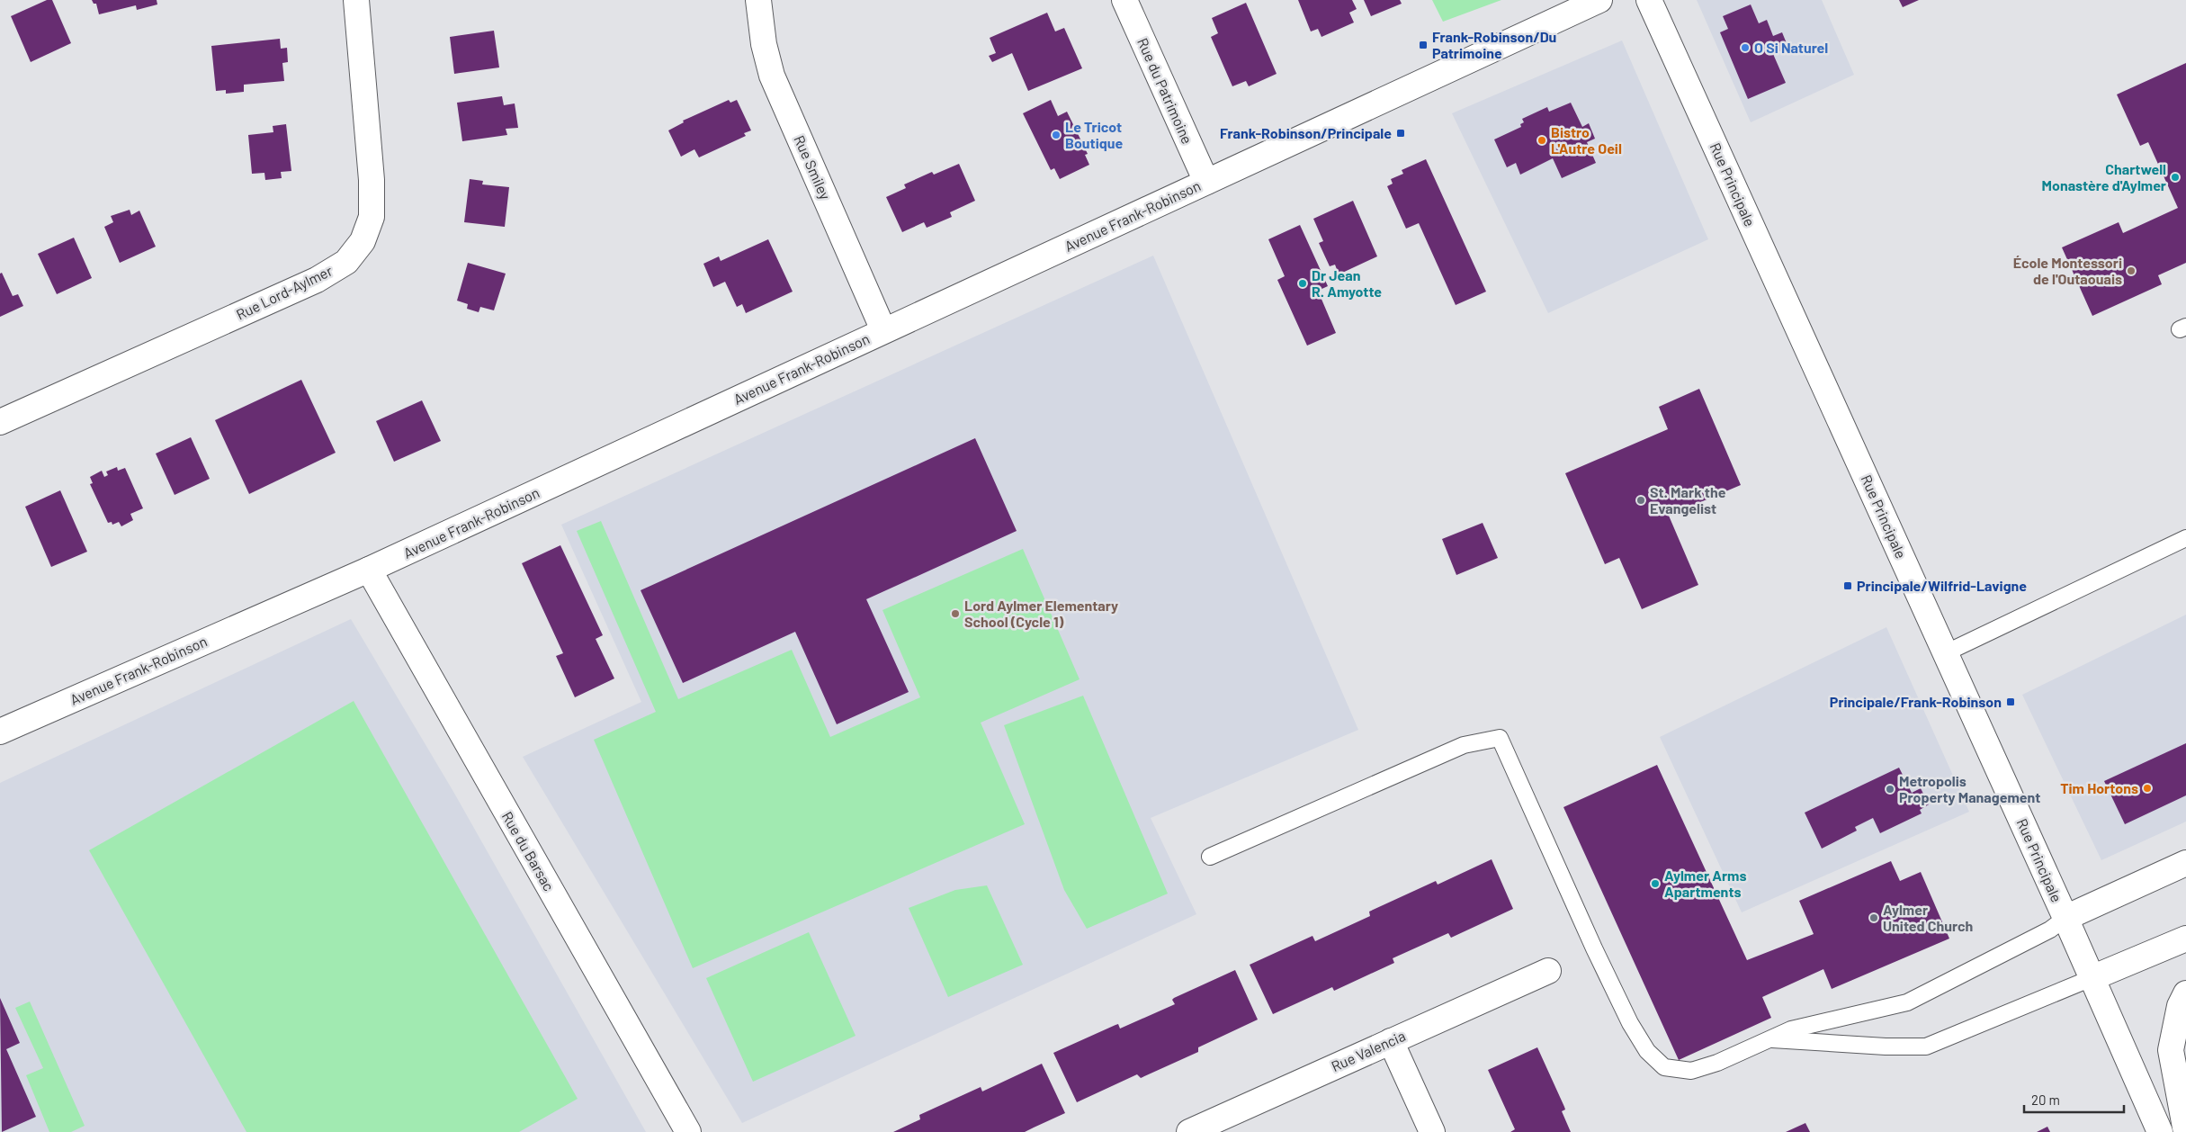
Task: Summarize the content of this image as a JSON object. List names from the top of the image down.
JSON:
{
  "streets": {
    "main road": [
      "Rue du Patrimoine",
      "Rue Smiley",
      "Rue Principale",
      "Avenue Frank-Robinson",
      "Rue Lord-Aylmer",
      "Rue du Barsac",
      "Rue Valencia"
    ]
  },
  "crossings": [
    ["Rue du Patrimoine", "Avenue Frank-Robinson"],
    ["Rue Smiley", "Avenue Frank-Robinson"],
    ["Avenue Frank-Robinson", "Rue du Barsac"]
  ],
  "places": {
    "transit": [
      "Frank-Robinson/Du Patrimoine",
      "Frank-Robinson/Principale",
      "Principale/Wilfrid-Lavigne",
      "Principale/Frank-Robinson"
    ],
    "other": [
      "O Si Naturel",
      "Le Tricot Boutique",
      "Bistro L'Autre Oeil",
      "Chartwell Monastère d'Aylmer",
      "École Montessori de l'Outaouais",
      "Dr Jean R. Amyotte",
      "St. Mark the Evangelist",
      "Lord Aylmer Elementary School (Cycle 1)",
      "Tim Hortons",
      "Metropolis Property Management",
      "Aylmer Arms Apartments",
      "Aylmer United Church"
    ]
  },
  "scale_bar": "20 m"
}
